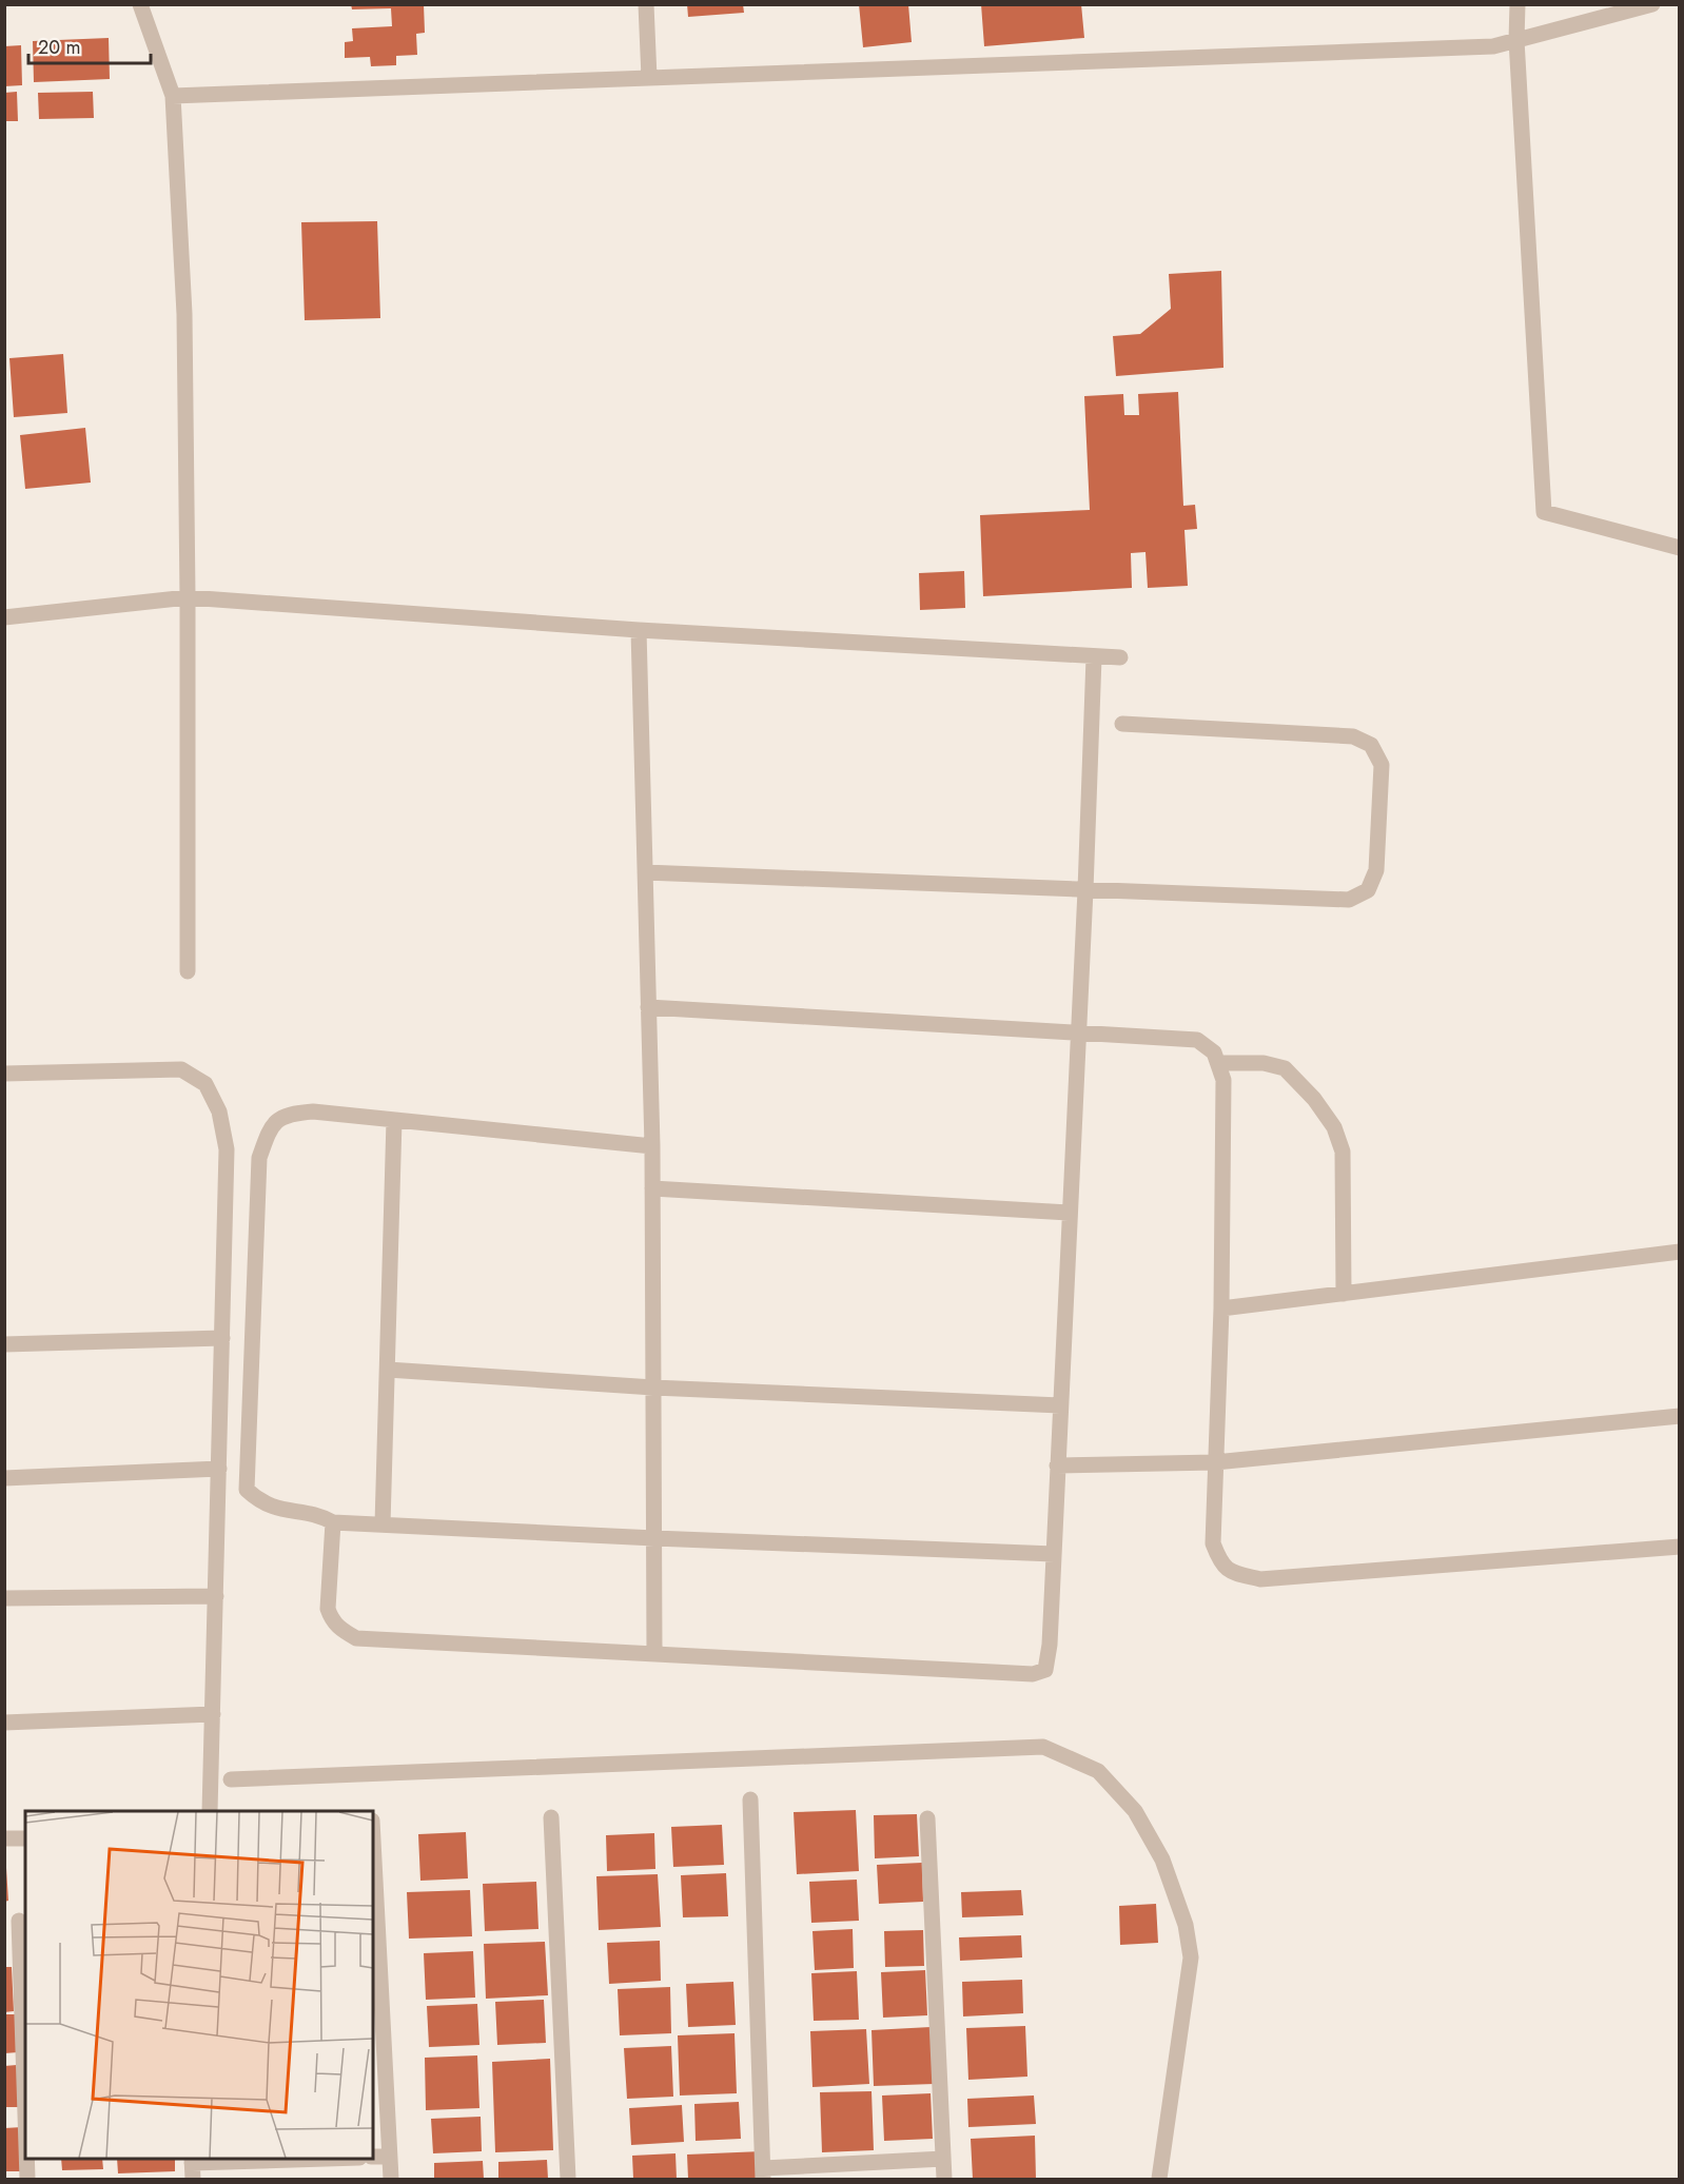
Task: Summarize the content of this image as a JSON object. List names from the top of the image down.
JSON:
{
  "scale_bar": "20 m"
}
